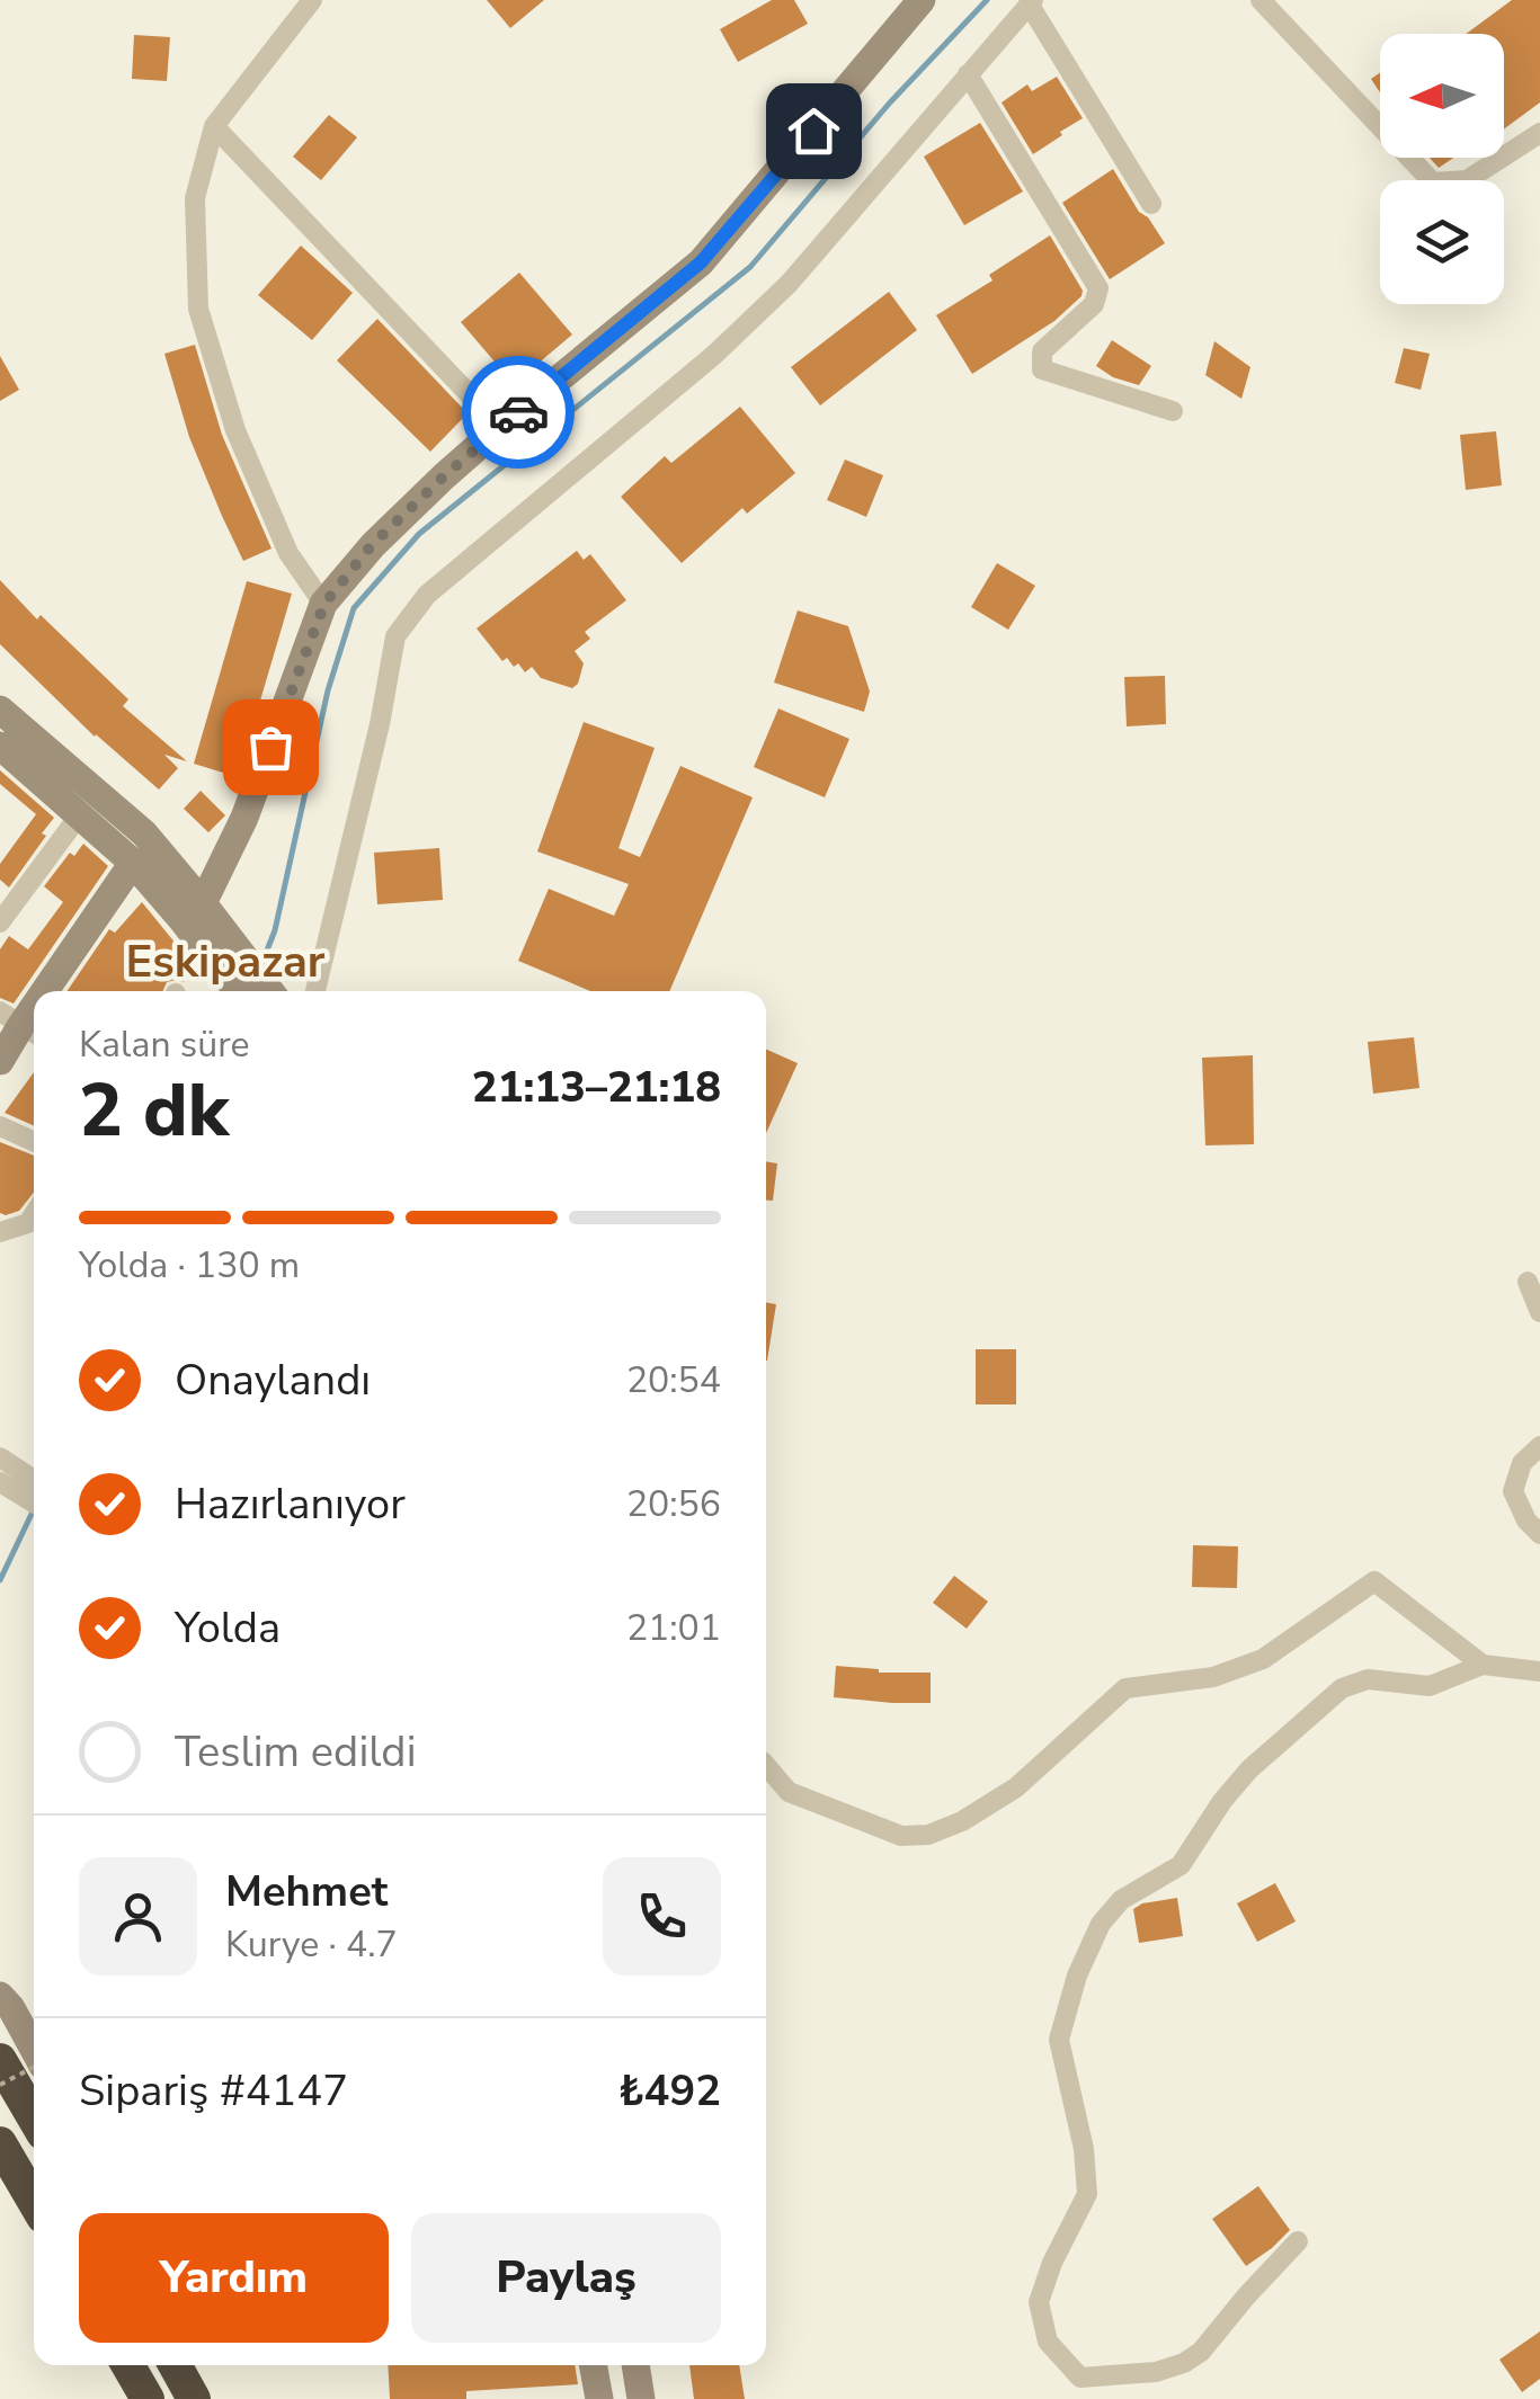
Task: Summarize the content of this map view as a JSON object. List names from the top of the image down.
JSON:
{
  "districts": ["Eskipazar"],
  "north": "left",
  "page": {
    "heading": ["2 dk", "Kalan süre", "21:13–21:18"],
    "panel": [
      "Mehmet",
      "Kurye · 4.7",
      "Sipariş #4147",
      "₺492"
    ],
    "bar": "Yolda · 130 m",
    "list": [
      ["Onaylandı", "20:54"],
      ["Hazırlanıyor", "20:56"],
      ["Yolda", "21:01"],
      "Teslim edildi"
    ],
    "buttons": ["Yardım", "Paylaş"]
  }
}
